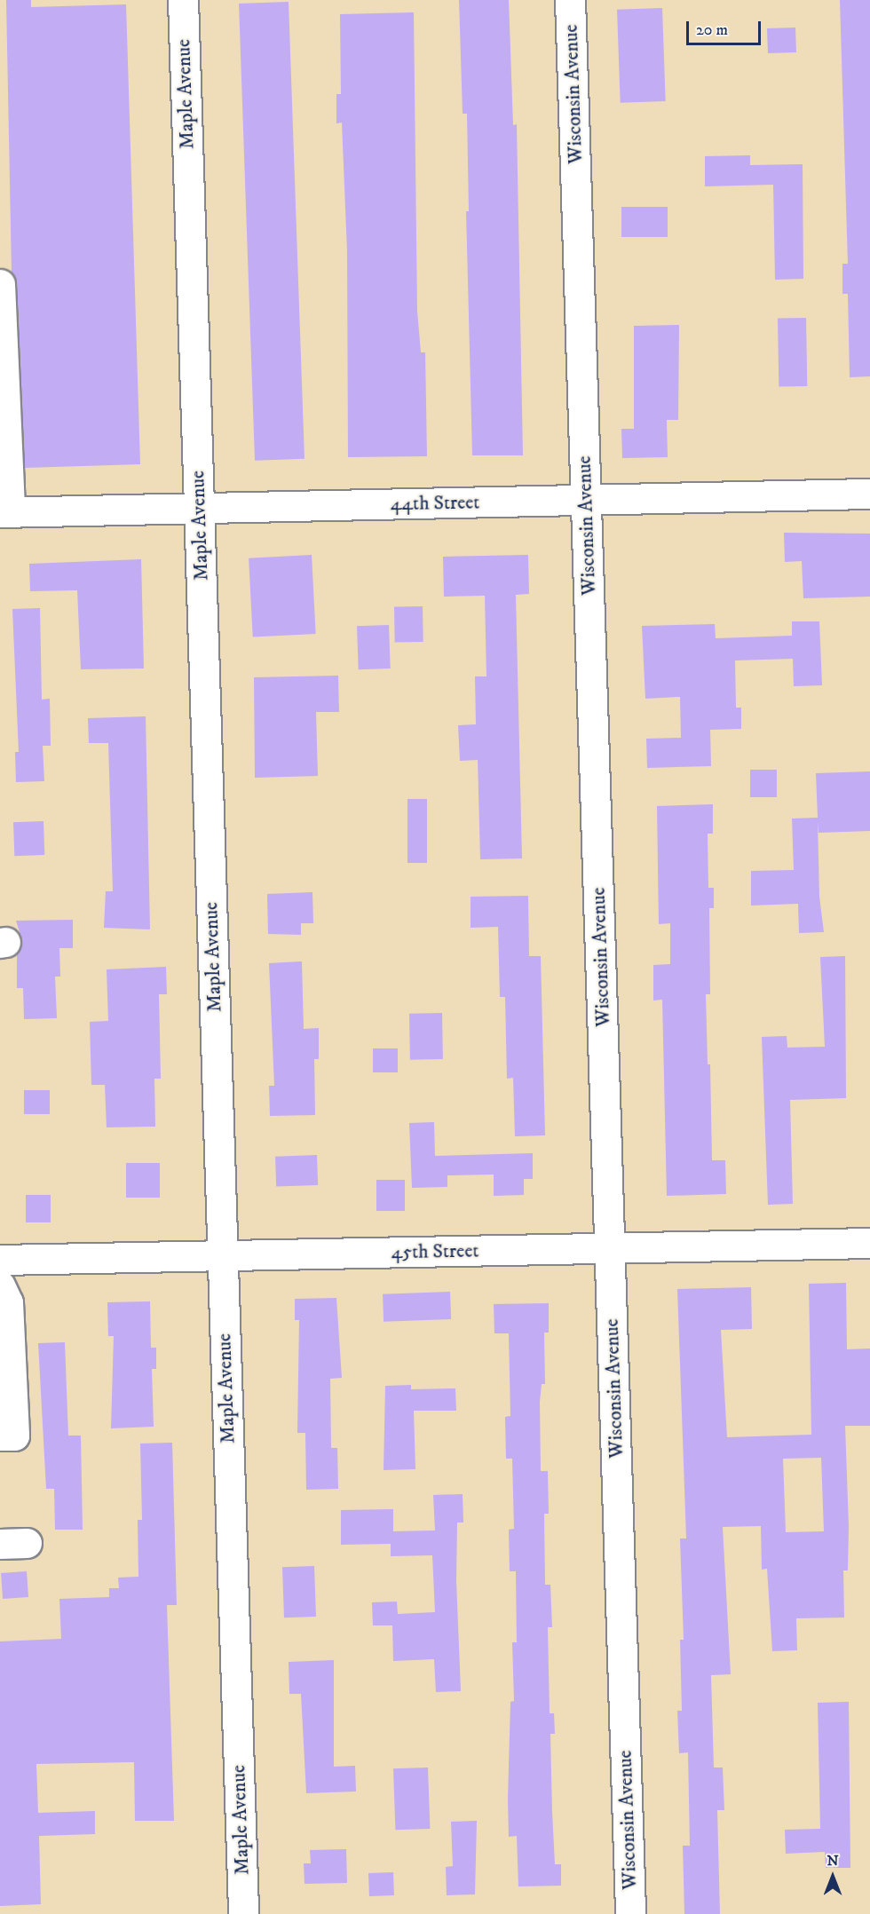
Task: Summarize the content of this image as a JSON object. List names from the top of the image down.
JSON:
{
  "streets": {
    "street": [
      "Maple Avenue",
      "Wisconsin Avenue",
      "44th Street",
      "45th Street"
    ]
  },
  "crossings": [
    ["Maple Avenue", "44th Street"],
    ["Maple Avenue", "45th Street"],
    ["Wisconsin Avenue", "44th Street"],
    ["Wisconsin Avenue", "45th Street"]
  ],
  "scale_bar": "20 m",
  "north": "top"
}
